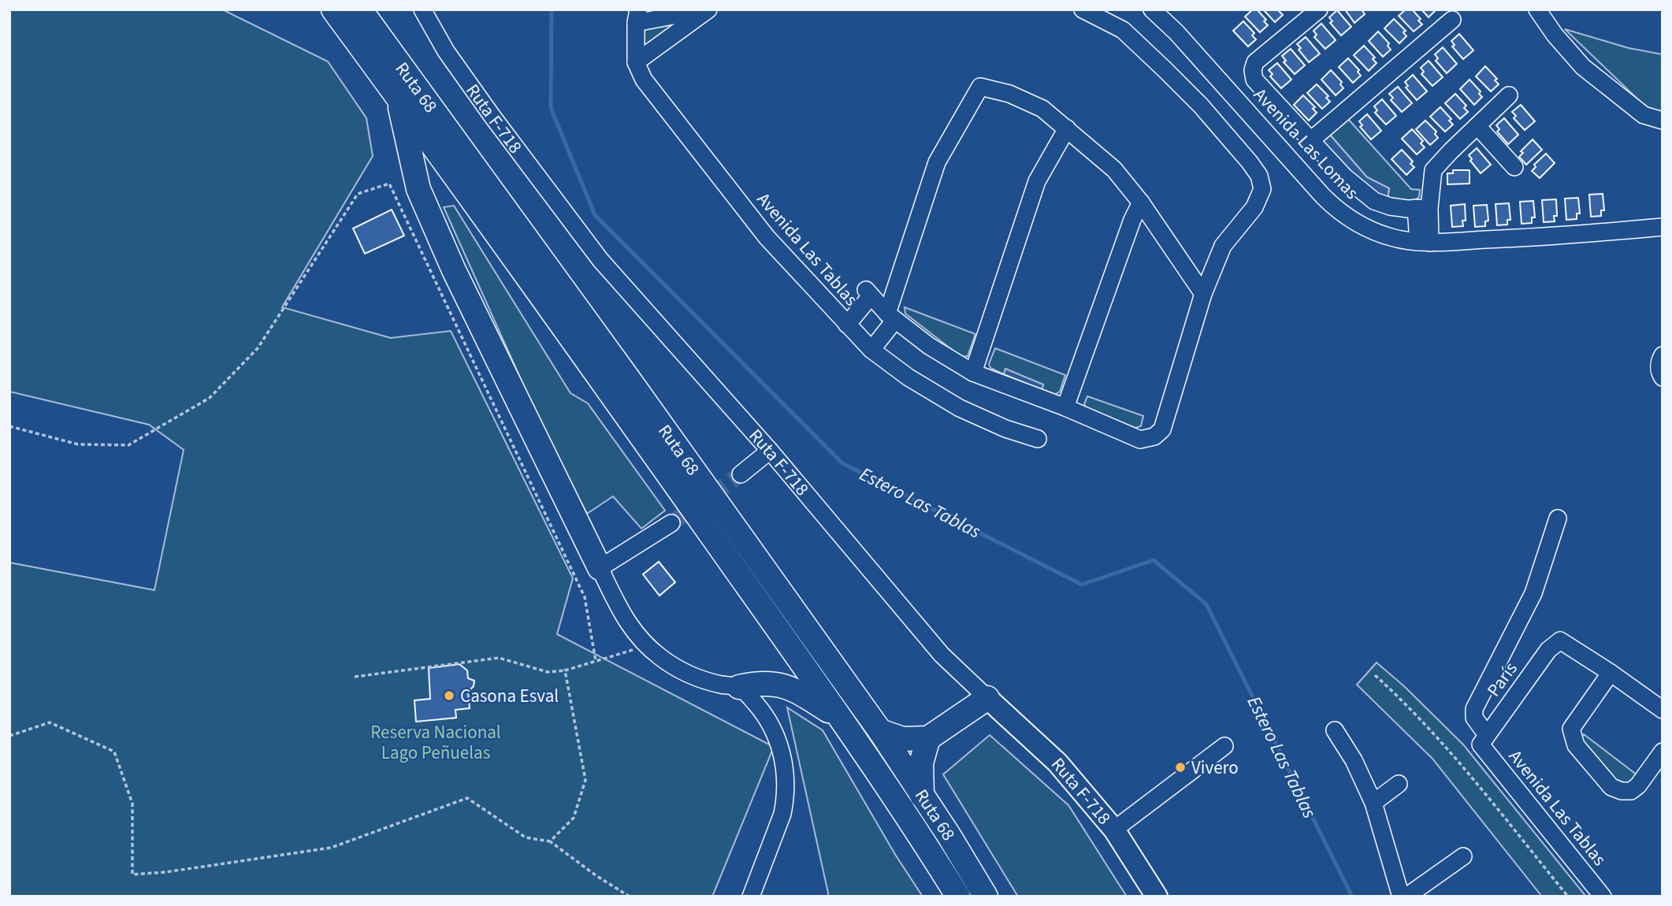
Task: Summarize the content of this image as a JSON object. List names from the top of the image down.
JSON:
{
  "streets": {
    "highway": ["Ruta 68"],
    "main road": ["Ruta F-718"],
    "street": ["Avenida Las Lomas", "Avenida Las Tablas", "París"]
  },
  "crossings": [
    ["Avenida Las Tablas", "París"]
  ],
  "water": ["Estero Las Tablas"],
  "parks": ["Reserva Nacional Lago Peñuelas"],
  "places": ["Casona Esval", "Vivero"]
}
